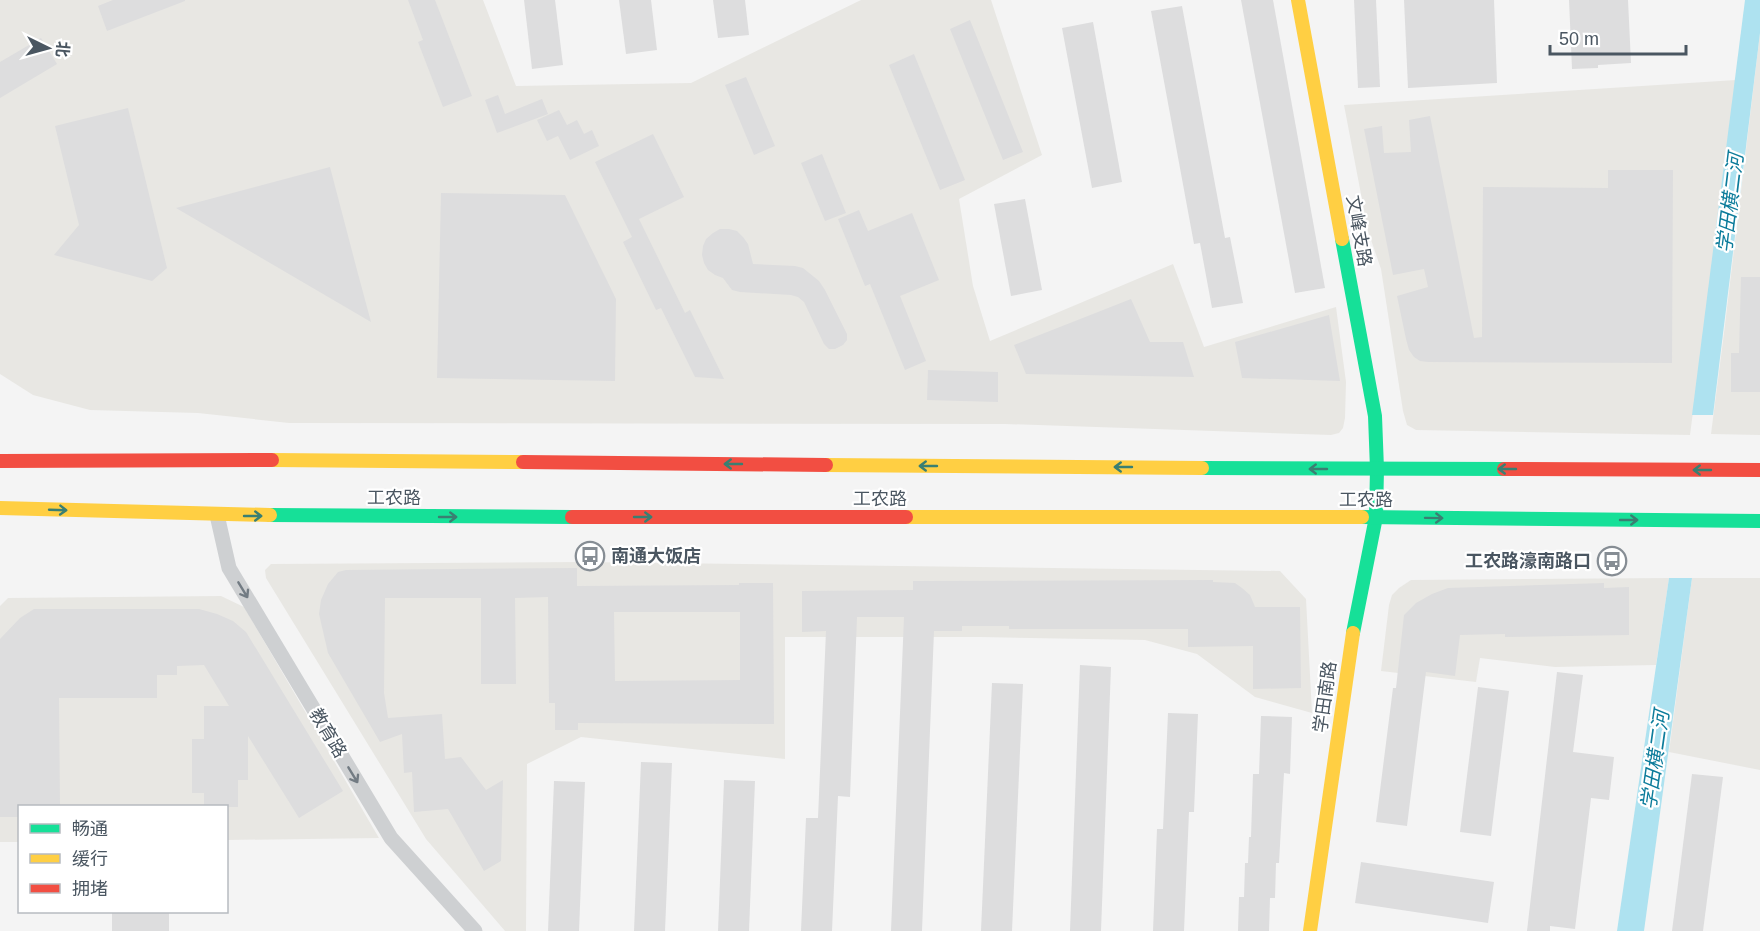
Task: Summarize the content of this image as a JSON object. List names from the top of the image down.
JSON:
{
  "streets": {
    "main road": ["文峰支路", "工农路", "学田南路"],
    "street": ["教育路"]
  },
  "crossings": [
    ["文峰支路", "工农路"],
    ["文峰支路", "学田南路"],
    ["工农路", "学田南路"],
    ["工农路", "教育路"]
  ],
  "one_way": ["教育路"],
  "water": ["学田横二河"],
  "places": {
    "bus stop": ["南通大饭店", "工农路濠南路口"]
  },
  "legend": ["畅通", "缓行", "拥堵"],
  "scale_bar": "50 m",
  "north": "right"
}
